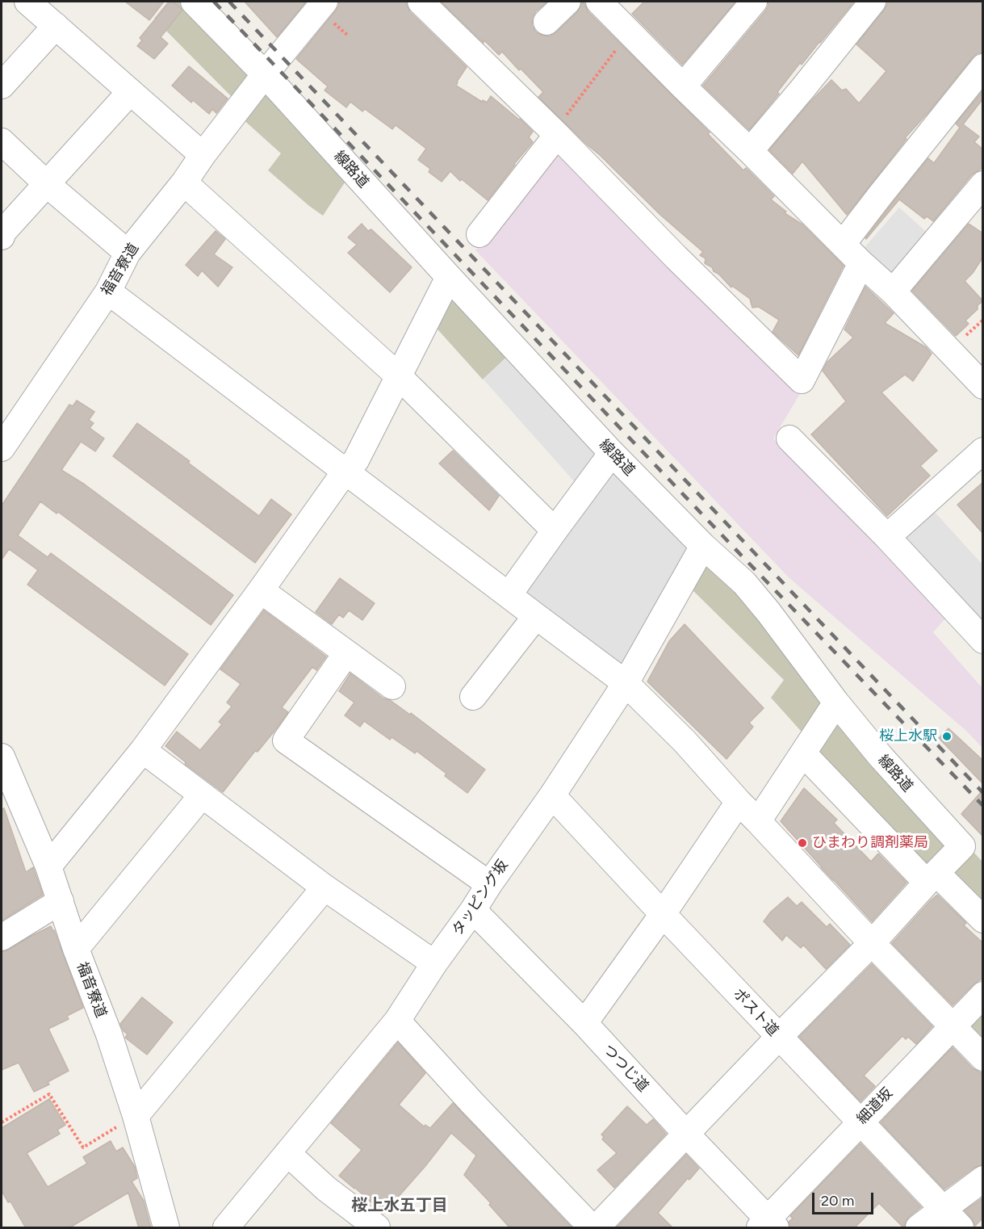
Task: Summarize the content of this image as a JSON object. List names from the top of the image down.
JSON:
{
  "streets": {
    "street": [
      "線路道",
      "福音寮道",
      "タッピング坂",
      "ポスト道",
      "つつじ道",
      "細道坂"
    ]
  },
  "crossings": [
    ["線路道", "福音寮道"],
    ["線路道", "タッピング坂"],
    ["タッピング坂", "ポスト道"],
    ["タッピング坂", "つつじ道"],
    ["ポスト道", "細道坂"],
    ["つつじ道", "細道坂"]
  ],
  "districts": ["桜上水五丁目"],
  "places": ["桜上水駅", "ひまわり調剤薬局"],
  "scale_bar": "20 m"
}
